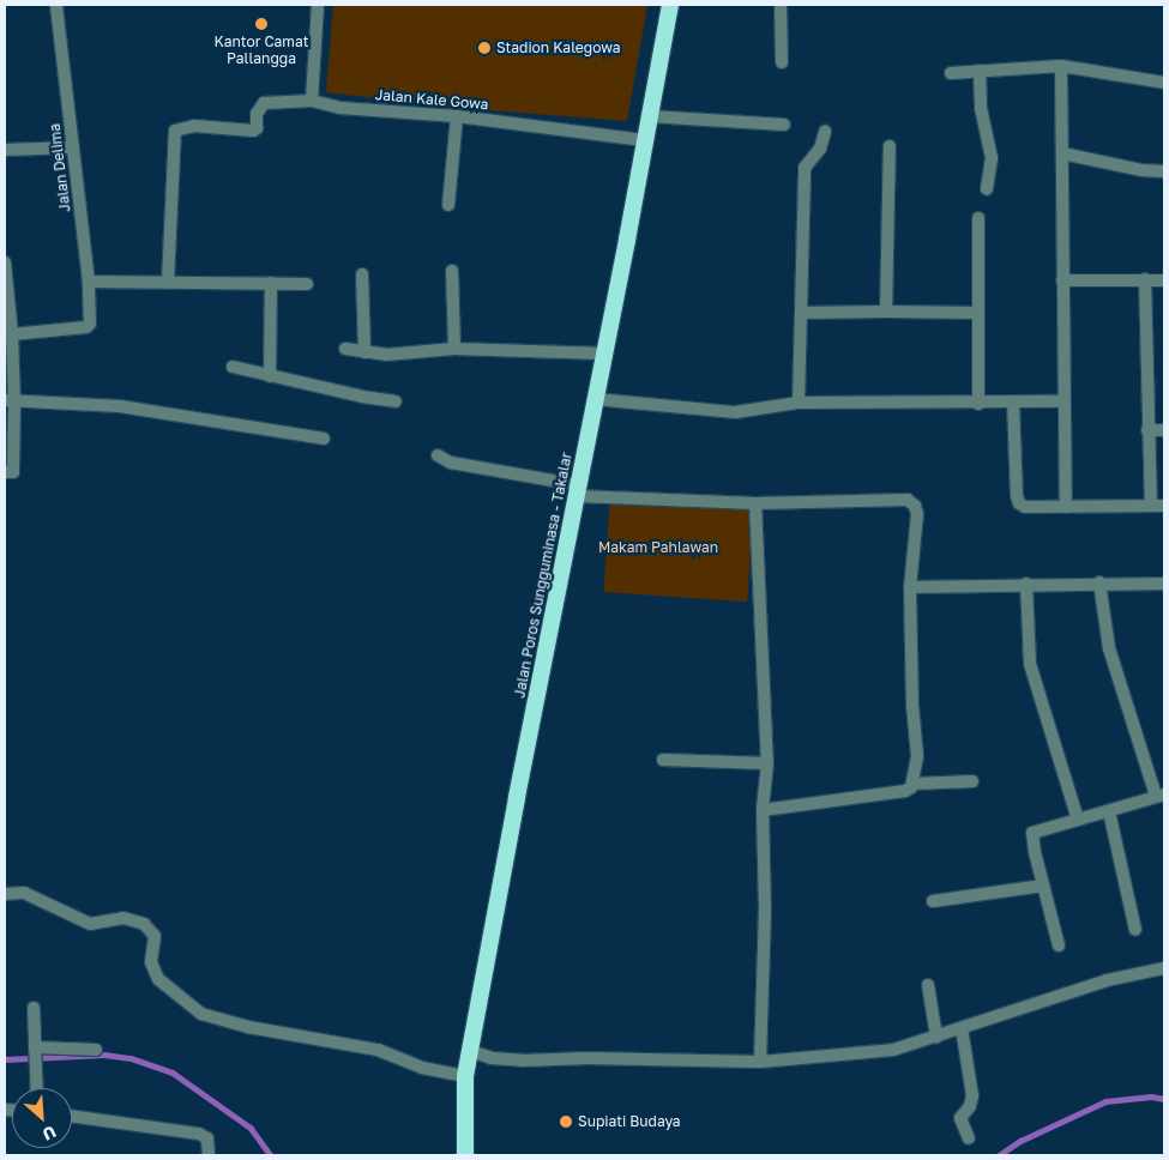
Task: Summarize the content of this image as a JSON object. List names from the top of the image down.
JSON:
{
  "streets": {
    "highway": ["Jalan Poros Sungguminasa - Takalar"],
    "street": ["Jalan Kale Gowa", "Jalan Delima"]
  },
  "crossings": [
    ["Jalan Kale Gowa", "Jalan Poros Sungguminasa - Takalar"]
  ],
  "parks": ["Makam Pahlawan"],
  "places": ["Kantor Camat Pallangga", "Stadion Kalegowa", "Supiati Budaya"],
  "north": "bottom right"
}
